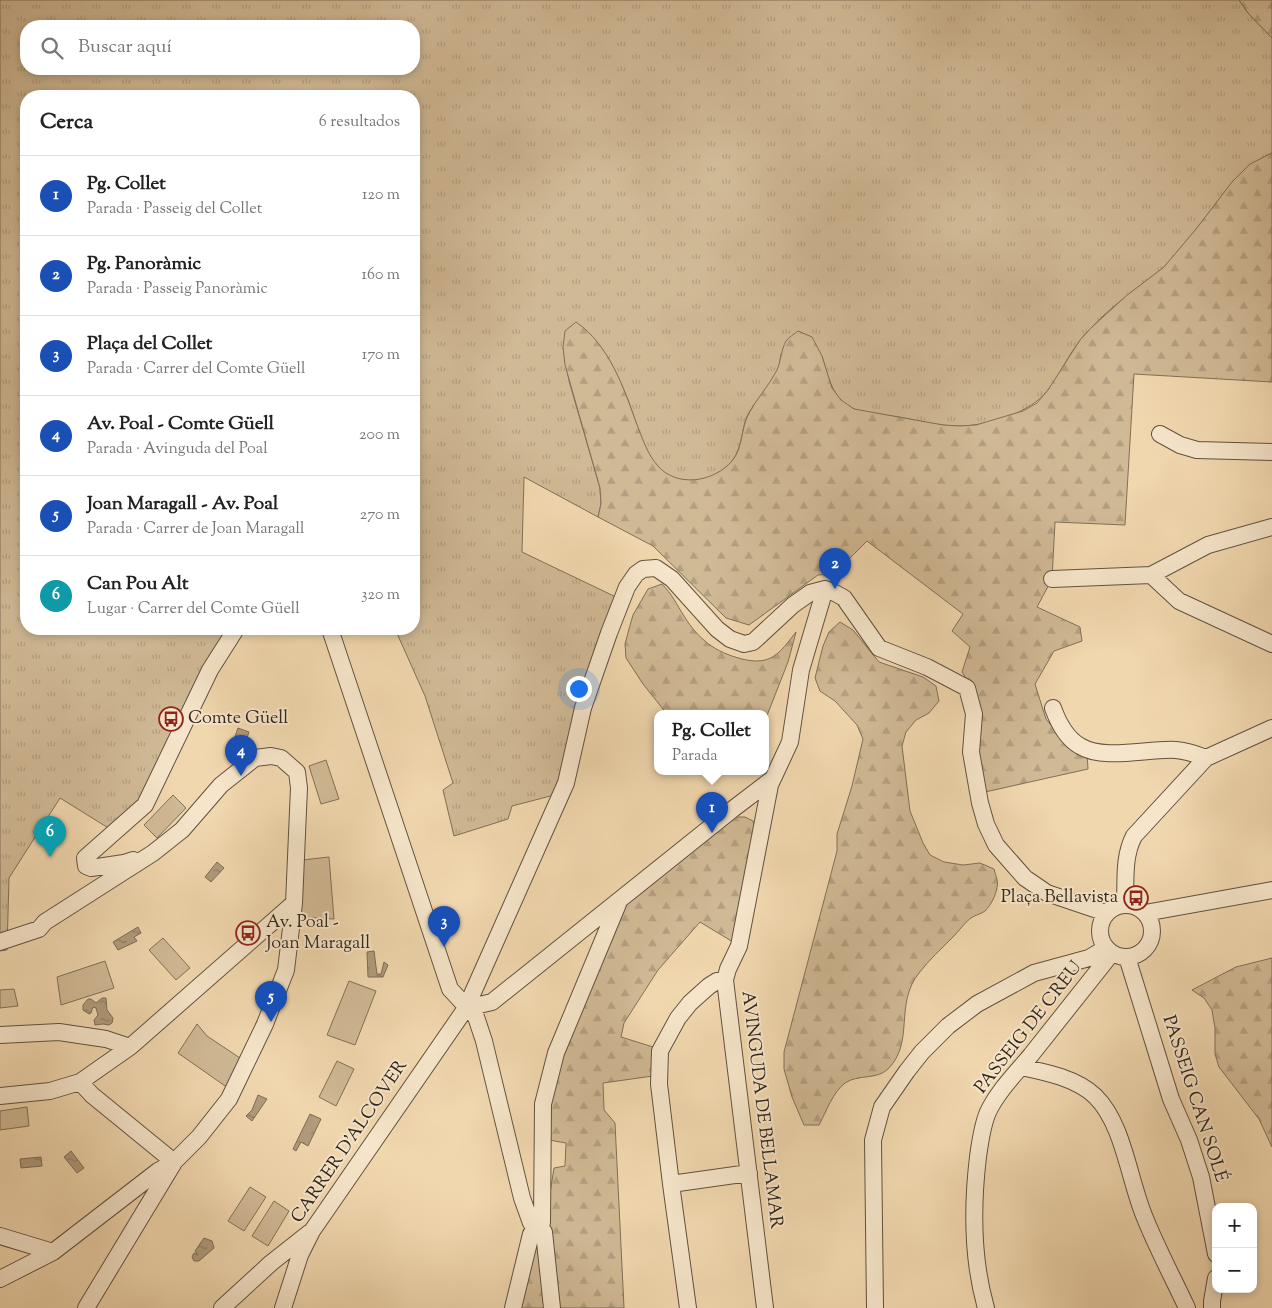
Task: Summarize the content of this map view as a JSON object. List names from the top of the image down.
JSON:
{
  "streets": {
    "street": [
      "PASSEIG DE CREU",
      "PASSEIG CAN SOLÉ",
      "AVINGUDA DE BELLAMAR",
      "CARRER D'ALCOVER"
    ]
  },
  "crossings": [
    ["PASSEIG DE CREU", "PASSEIG CAN SOLÉ"],
    ["AVINGUDA DE BELLAMAR", "CARRER D'ALCOVER"]
  ],
  "places": {
    "bus stop": ["Comte Güell", "Plaça Bellavista", "Av. Poal - Joan Maragall"]
  },
  "page": {
    "search": "Buscar aquí",
    "heading": ["Cerca", "6 resultados"],
    "list": [
      {
        "mark": "1",
        "name": "Pg. Collet",
        "note": "Parada · Passeig del Collet",
        "value": "120 m"
      },
      {
        "mark": "2",
        "name": "Pg. Panoràmic",
        "note": "Parada · Passeig Panoràmic",
        "value": "160 m"
      },
      {
        "mark": "3",
        "name": "Plaça del Collet",
        "note": "Parada · Carrer del Comte Güell",
        "value": "170 m"
      },
      {
        "mark": "4",
        "name": "Av. Poal - Comte Güell",
        "note": "Parada · Avinguda del Poal",
        "value": "200 m"
      },
      {
        "mark": "5",
        "name": "Joan Maragall - Av. Poal",
        "note": "Parada · Carrer de Joan Maragall",
        "value": "270 m"
      },
      {
        "mark": "6",
        "name": "Can Pou Alt",
        "note": "Lugar · Carrer del Comte Güell",
        "value": "320 m"
      }
    ],
    "pins": [
      "2",
      "4",
      "1",
      "6",
      "3",
      "5"
    ],
    "popup": ["Pg. Collet", "Parada"],
    "map_buttons": ["+", "−"]
  }
}
